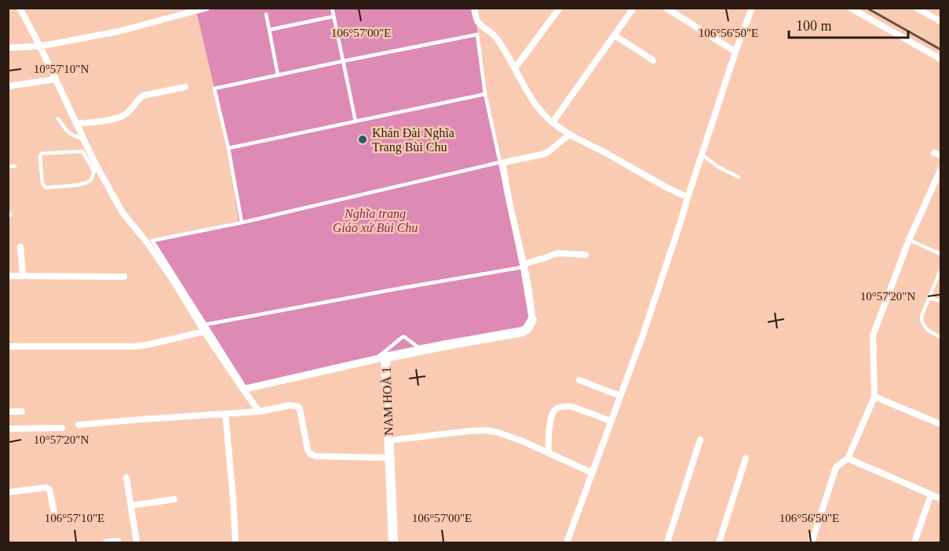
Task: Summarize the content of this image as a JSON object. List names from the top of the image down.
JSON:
{
  "streets": {
    "street": ["NAM HOÀ 1"]
  },
  "parks": ["Nghĩa trang Giáo xứ Bùi Chu"],
  "places": ["Khán Đài Nghĩa Trang Bùi Chu"],
  "scale_bar": "100 m",
  "coordinates": [
    "106°56'50\"E",
    "106°57'00\"E",
    "10°57'10\"N",
    "10°57'20\"N",
    "106°57'10\"E"
  ]
}
